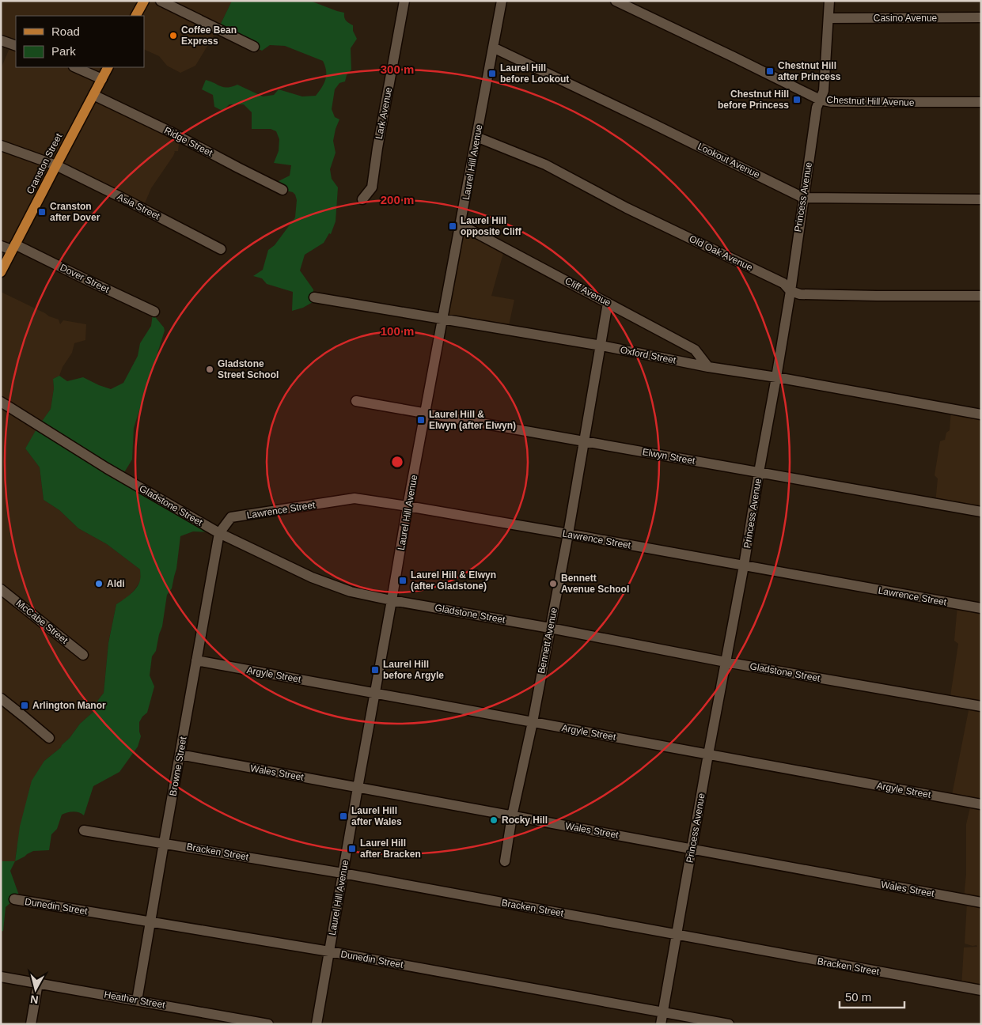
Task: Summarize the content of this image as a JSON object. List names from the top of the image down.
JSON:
{
  "streets": {
    "main road": ["Cranston Street"],
    "street": [
      "Casino Avenue",
      "Chestnut Hill Avenue",
      "Lark Avenue",
      "Ridge Street",
      "Lookout Avenue",
      "Laurel Hill Avenue",
      "Princess Avenue",
      "Asia Street",
      "Old Oak Avenue",
      "Dover Street",
      "Cliff Avenue",
      "Oxford Street",
      "Elwyn Street",
      "Gladstone Street",
      "Lawrence Street",
      "McCabe Street",
      "Bennett Avenue",
      "Argyle Street",
      "Browne Street",
      "Wales Street",
      "Bracken Street",
      "Dunedin Street",
      "Heather Street"
    ]
  },
  "crossings": [
    ["Casino Avenue", "Princess Avenue"],
    ["Chestnut Hill Avenue", "Princess Avenue"],
    ["Ridge Street", "Cranston Street"],
    ["Lookout Avenue", "Laurel Hill Avenue"],
    ["Lookout Avenue", "Princess Avenue"],
    ["Laurel Hill Avenue", "Old Oak Avenue"],
    ["Laurel Hill Avenue", "Cliff Avenue"],
    ["Laurel Hill Avenue", "Oxford Street"],
    ["Laurel Hill Avenue", "Elwyn Street"],
    ["Laurel Hill Avenue", "Gladstone Street"],
    ["Laurel Hill Avenue", "Lawrence Street"],
    ["Laurel Hill Avenue", "Argyle Street"],
    ["Laurel Hill Avenue", "Wales Street"],
    ["Laurel Hill Avenue", "Bracken Street"],
    ["Laurel Hill Avenue", "Dunedin Street"],
    ["Cranston Street", "Asia Street"],
    ["Cranston Street", "Dover Street"],
    ["Princess Avenue", "Old Oak Avenue"],
    ["Princess Avenue", "Oxford Street"],
    ["Princess Avenue", "Elwyn Street"],
    ["Princess Avenue", "Gladstone Street"],
    ["Princess Avenue", "Lawrence Street"],
    ["Princess Avenue", "Argyle Street"],
    ["Princess Avenue", "Wales Street"],
    ["Princess Avenue", "Bracken Street"],
    ["Princess Avenue", "Dunedin Street"],
    ["Cliff Avenue", "Oxford Street"],
    ["Cliff Avenue", "Bennett Avenue"],
    ["Oxford Street", "Bennett Avenue"],
    ["Elwyn Street", "Bennett Avenue"],
    ["Gladstone Street", "Lawrence Street"],
    ["Gladstone Street", "Bennett Avenue"],
    ["Gladstone Street", "Browne Street"],
    ["Lawrence Street", "Bennett Avenue"],
    ["Lawrence Street", "Browne Street"],
    ["Bennett Avenue", "Argyle Street"],
    ["Bennett Avenue", "Wales Street"],
    ["Argyle Street", "Browne Street"],
    ["Browne Street", "Wales Street"],
    ["Browne Street", "Bracken Street"],
    ["Browne Street", "Dunedin Street"],
    ["Browne Street", "Heather Street"]
  ],
  "places": {
    "other": [
      "Coffee Bean Express",
      "Gladstone Street School",
      "Aldi",
      "Bennett Avenue School",
      "Rocky Hill"
    ],
    "transit": [
      "Chestnut Hill after Princess",
      "Laurel Hill before Lookout",
      "Chestnut Hill before Princess",
      "Cranston after Dover",
      "Laurel Hill opposite Cliff",
      "Laurel Hill & Elwyn (after Elwyn)",
      "Laurel Hill & Elwyn (after Gladstone)",
      "Laurel Hill before Argyle",
      "Arlington Manor",
      "Laurel Hill after Wales",
      "Laurel Hill after Bracken"
    ]
  },
  "legend": ["Road", "Park"],
  "scale_bar": "50 m",
  "north": "bottom",
  "rings": ["300 m", "200 m", "100 m"]
}
